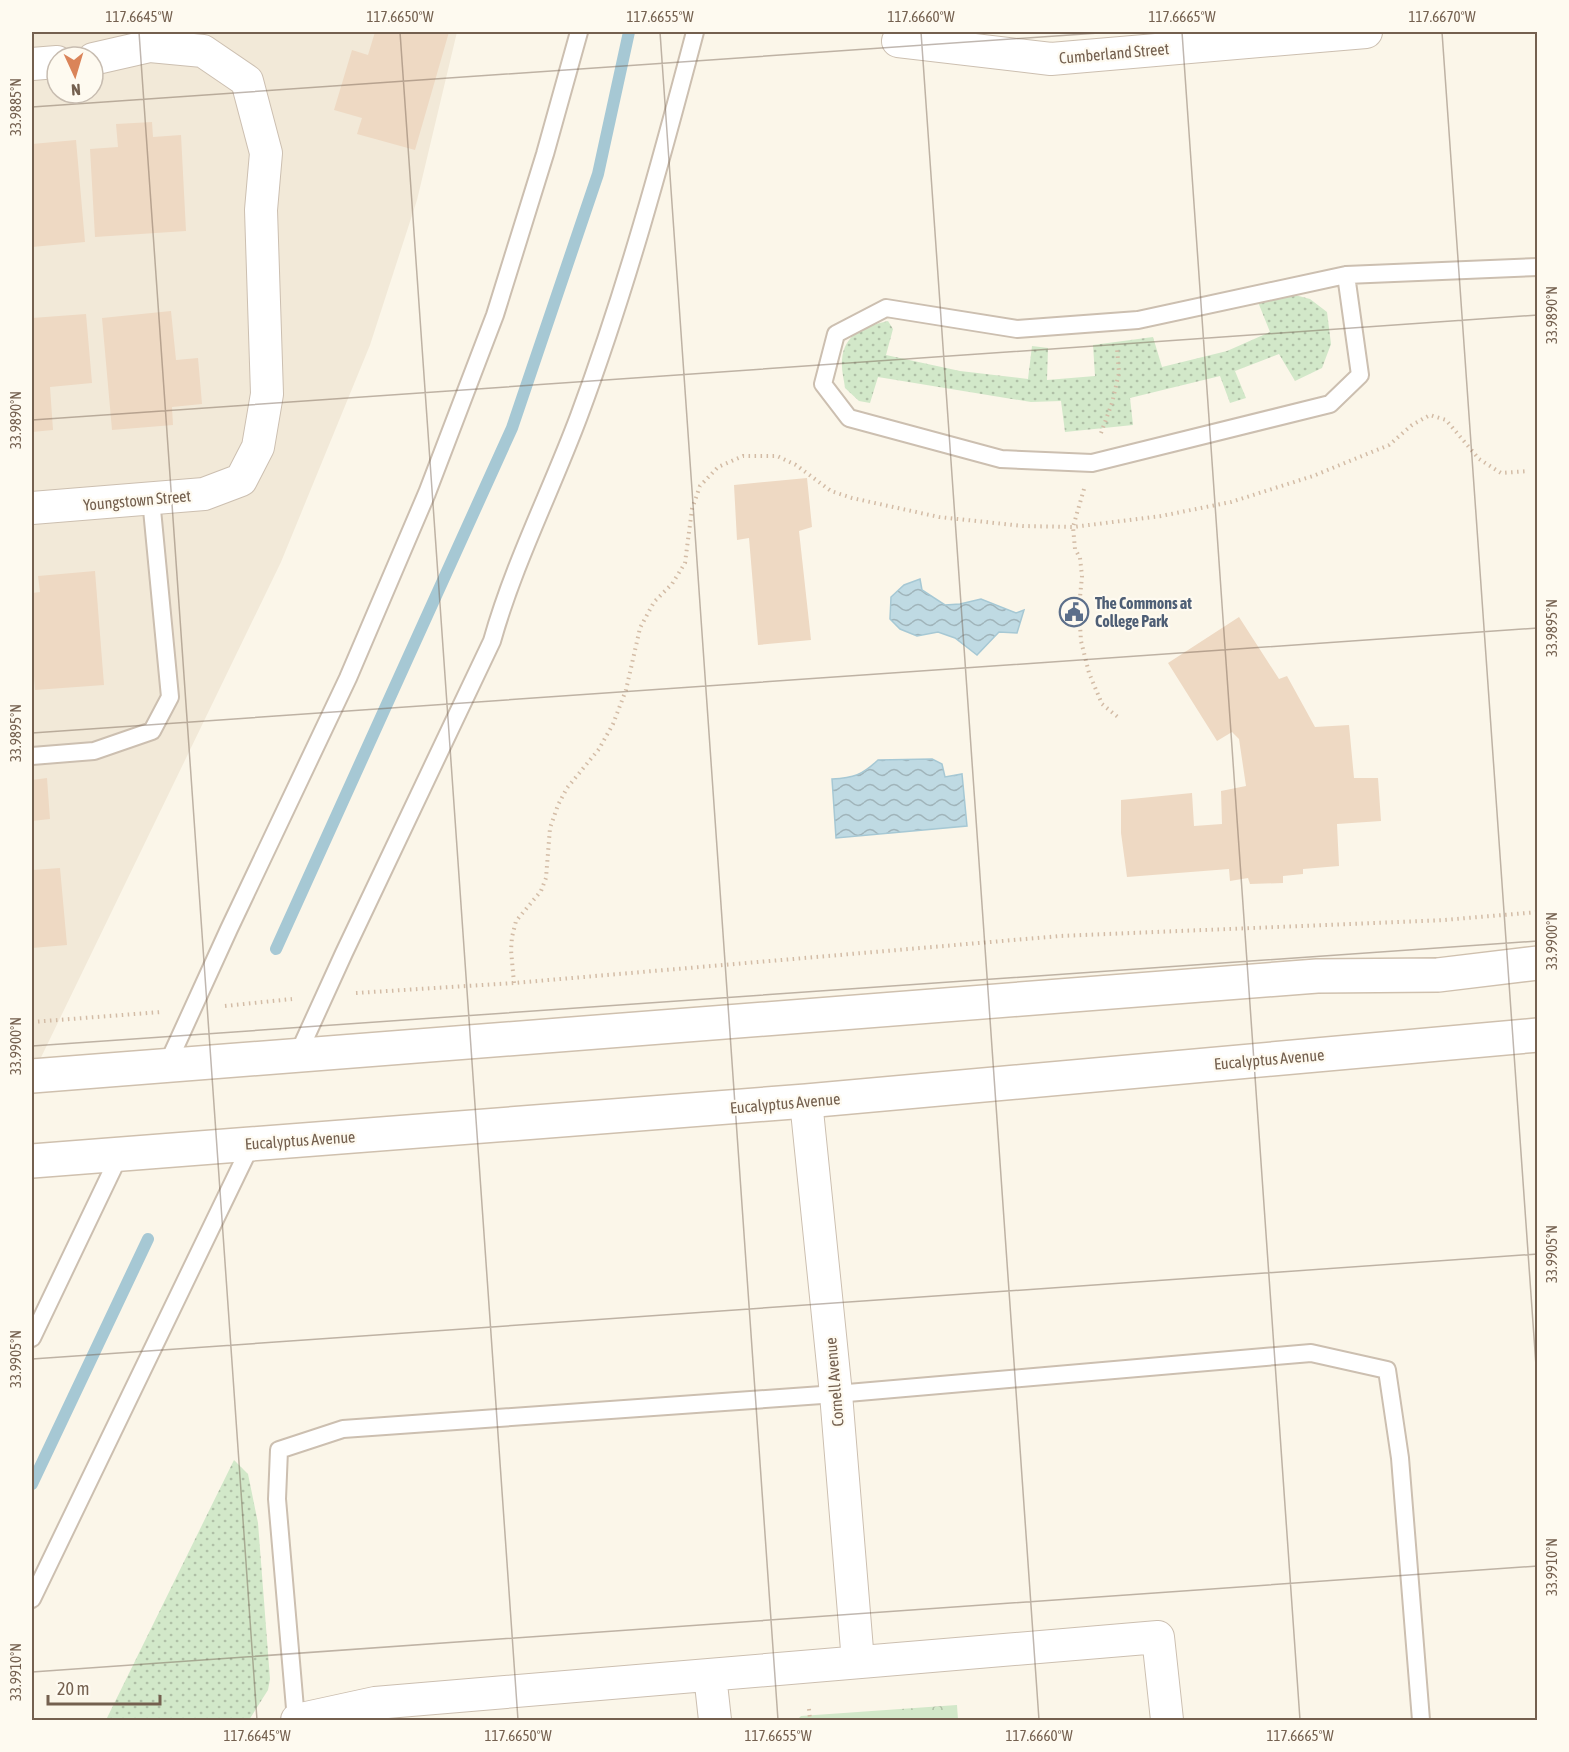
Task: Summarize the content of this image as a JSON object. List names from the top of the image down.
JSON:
{
  "streets": {
    "street": [
      "Cumberland Street",
      "Youngstown Street",
      "Eucalyptus Avenue",
      "Cornell Avenue"
    ]
  },
  "crossings": [
    ["Eucalyptus Avenue", "Cornell Avenue"]
  ],
  "places": {
    "public building": ["The Commons at College Park"]
  },
  "scale_bar": "20 m",
  "north": "bottom",
  "coordinates": [
    "117.6645°W",
    "117.6650°W",
    "117.6655°W",
    "117.6660°W",
    "117.6665°W",
    "117.6670°W",
    "33.9885°N",
    "33.9890°N",
    "33.9895°N",
    "33.9900°N",
    "33.9905°N",
    "33.9910°N"
  ]
}
